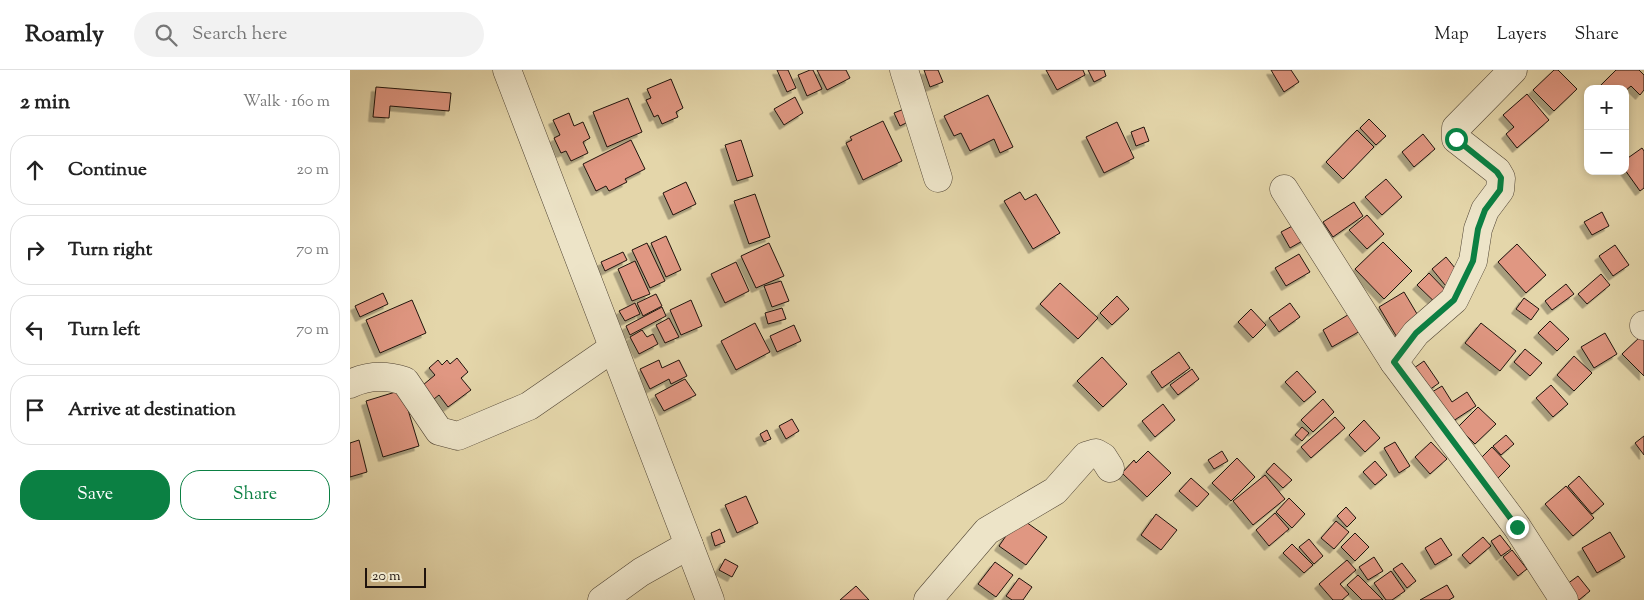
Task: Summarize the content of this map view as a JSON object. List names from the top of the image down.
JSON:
{
  "scale_bar": "20 m",
  "page": {
    "header": "Roamly",
    "search": "Search here",
    "nav": ["Map", "Layers", "Share"],
    "heading": ["2 min", "Walk · 160 m"],
    "map_buttons": ["+", "−"],
    "list": [
      ["Continue", "20 m"],
      ["Turn right", "70 m"],
      ["Turn left", "70 m"],
      "Arrive at destination"
    ],
    "buttons": ["Save", "Share"],
    "scale": "20 m"
  }
}
